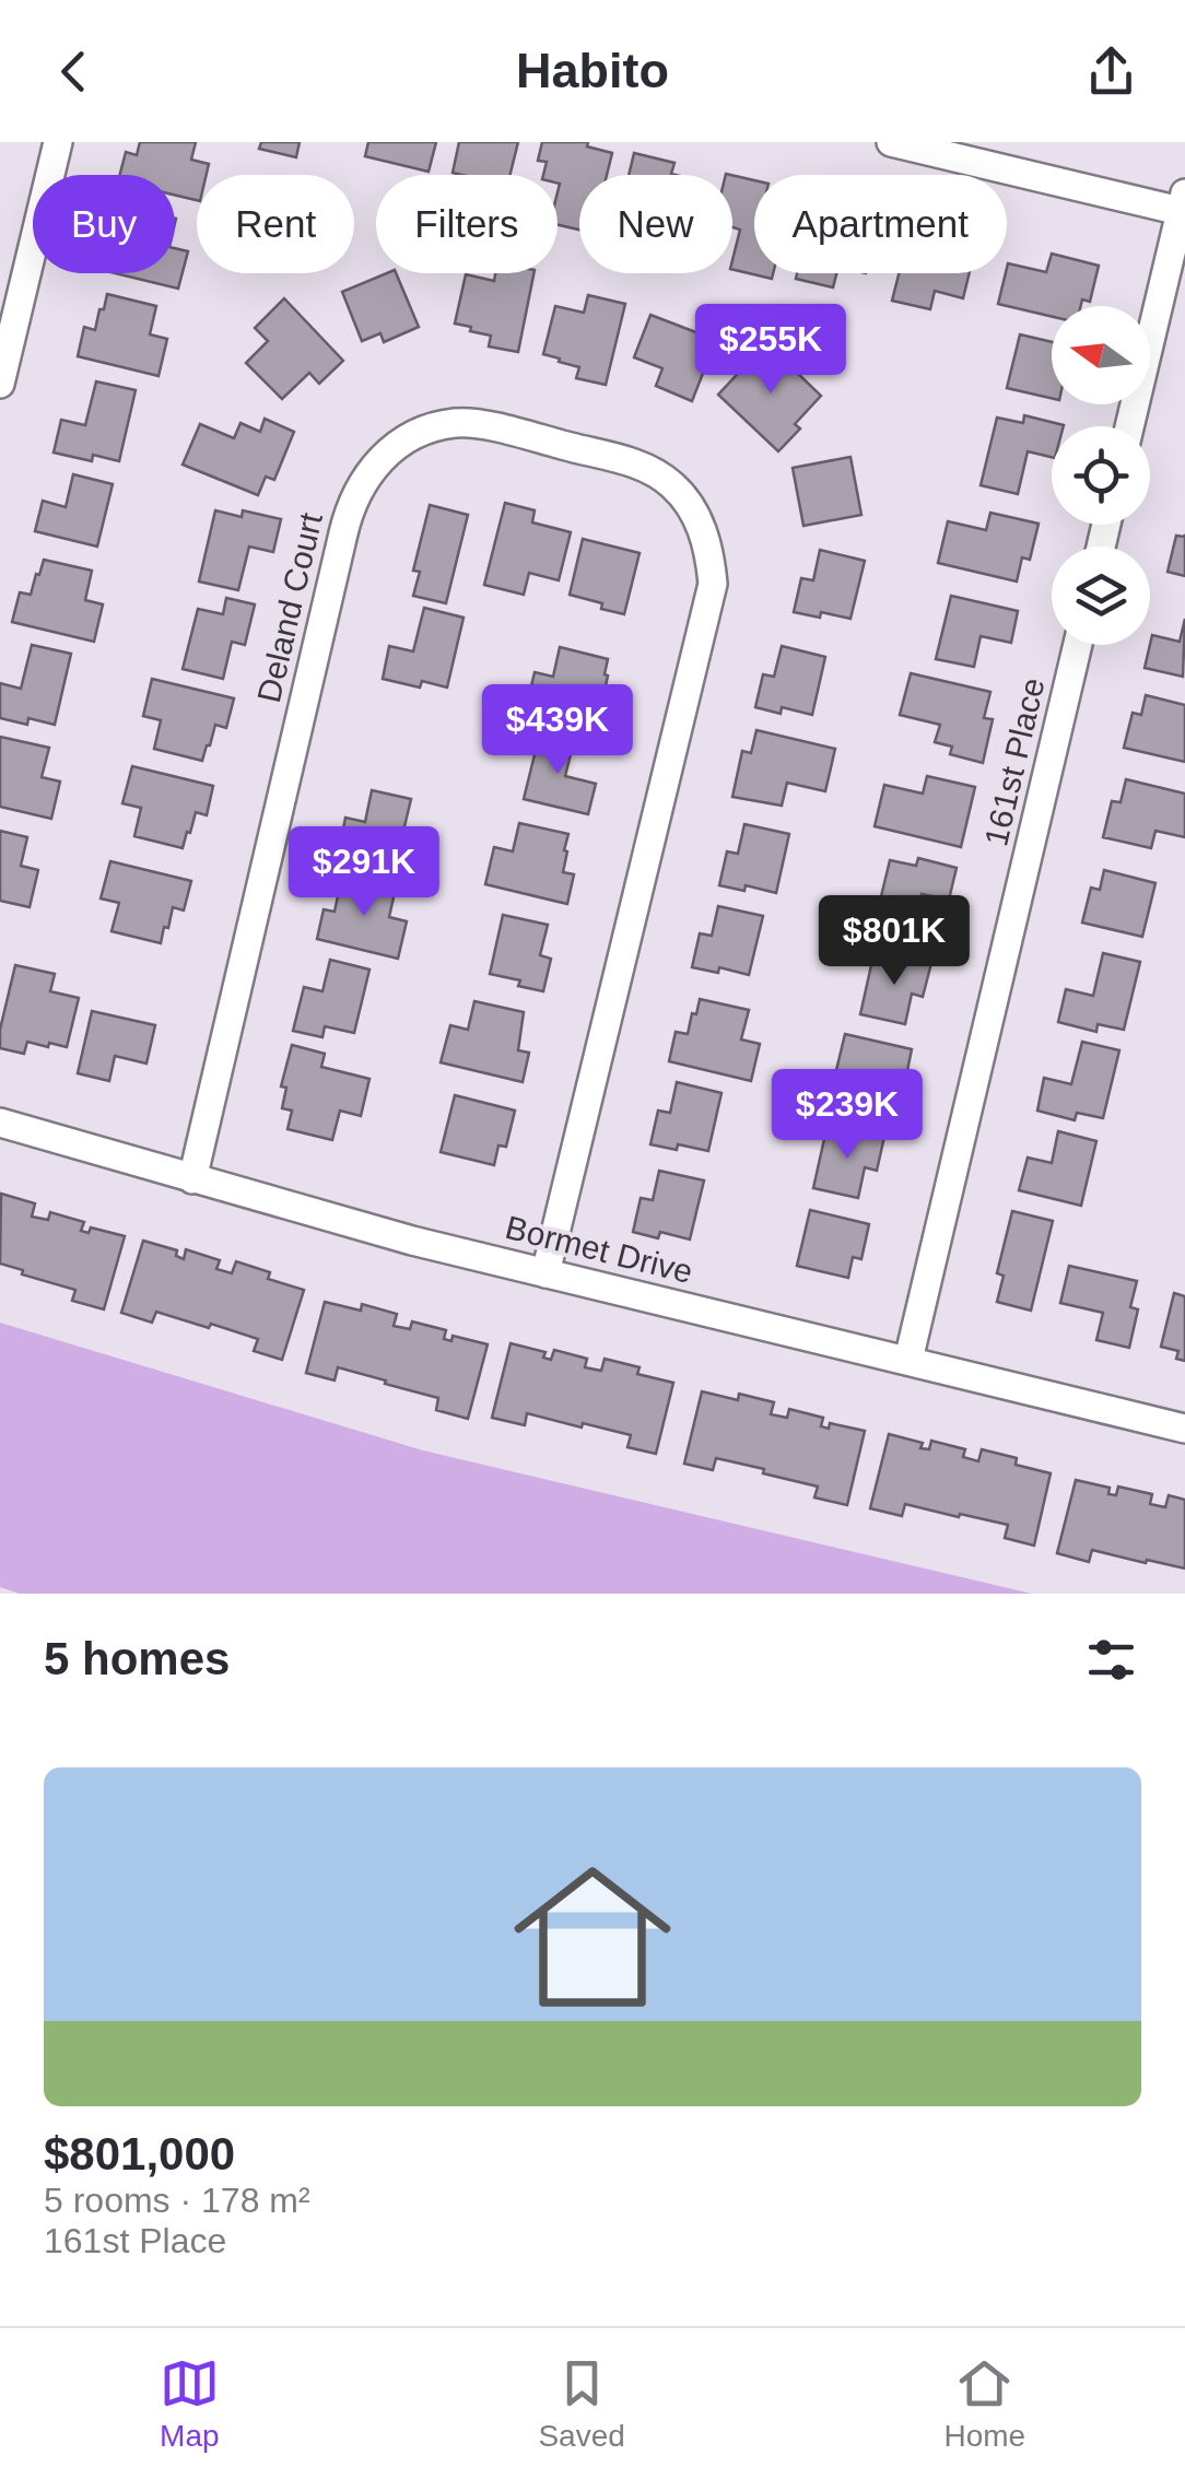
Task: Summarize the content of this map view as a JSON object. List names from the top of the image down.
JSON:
{
  "streets": {
    "street": ["Deland Court", "161st Place", "Bormet Drive"]
  },
  "crossings": [
    ["Deland Court", "Bormet Drive"],
    ["161st Place", "Bormet Drive"]
  ],
  "north": "left",
  "page": {
    "header": "Habito",
    "chip": [
      "Buy",
      "Rent",
      "Filters",
      "New",
      "Apartment"
    ],
    "price": [
      "$255K",
      "$439K",
      "$291K",
      "$801K",
      "$239K"
    ],
    "heading": "5 homes",
    "list": [
      {
        "name": "$801,000",
        "note": "5 rooms · 178 m² · 161st Place"
      }
    ],
    "tabs": ["Map", "Saved", "Home"]
  }
}
